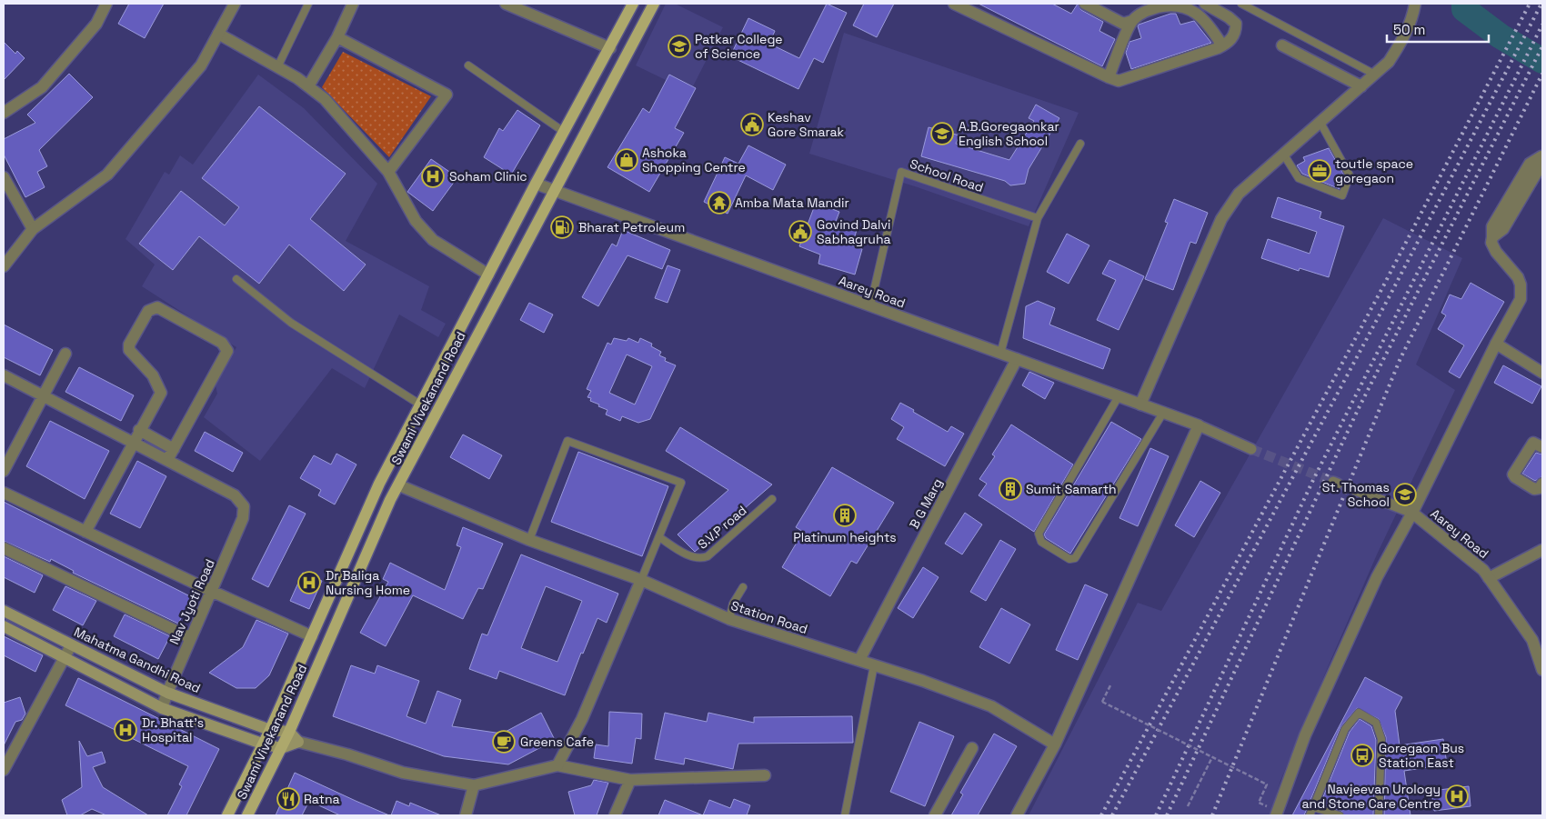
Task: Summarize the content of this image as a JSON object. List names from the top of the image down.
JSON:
{
  "streets": {
    "main road": ["Swami Vivekanand Road", "Mahatma Gandhi Road"],
    "street": [
      "Aarey Road",
      "B G Marg",
      "Nav Jyoti Road",
      "Station Road"
    ],
    "lane": ["School Road", "S.V.P road"]
  },
  "crossings": [
    ["School Road", "Aarey Road"],
    ["Aarey Road", "Swami Vivekanand Road"],
    ["Aarey Road", "B G Marg"],
    ["Swami Vivekanand Road", "Station Road"],
    ["Swami Vivekanand Road", "Mahatma Gandhi Road"],
    ["B G Marg", "Station Road"],
    ["Nav Jyoti Road", "Mahatma Gandhi Road"]
  ],
  "places": {
    "school or university": ["Patkar College of Science", "A.B.Goregaonkar English School", "St. Thomas School"],
    "public building": ["Keshav Gore Smarak", "Govind Dalvi Sabhagruha"],
    "shop": ["Ashoka Shopping Centre"],
    "office": ["toutle space goregaon"],
    "hospital": [
      "Soham Clinic",
      "Dr Baliga Nursing Home",
      "Dr. Bhatt's Hospital",
      "Navjeevan Urology and Stone Care Centre"
    ],
    "temple": ["Amba Mata Mandir"],
    "fuel station": ["Bharat Petroleum"],
    "building": ["Sumit Samarth", "Platinum heights"],
    "cafe": ["Greens Cafe"],
    "bus stop": ["Goregaon Bus Station East"],
    "restaurant": ["Ratna"]
  },
  "scale_bar": "50 m"
}
